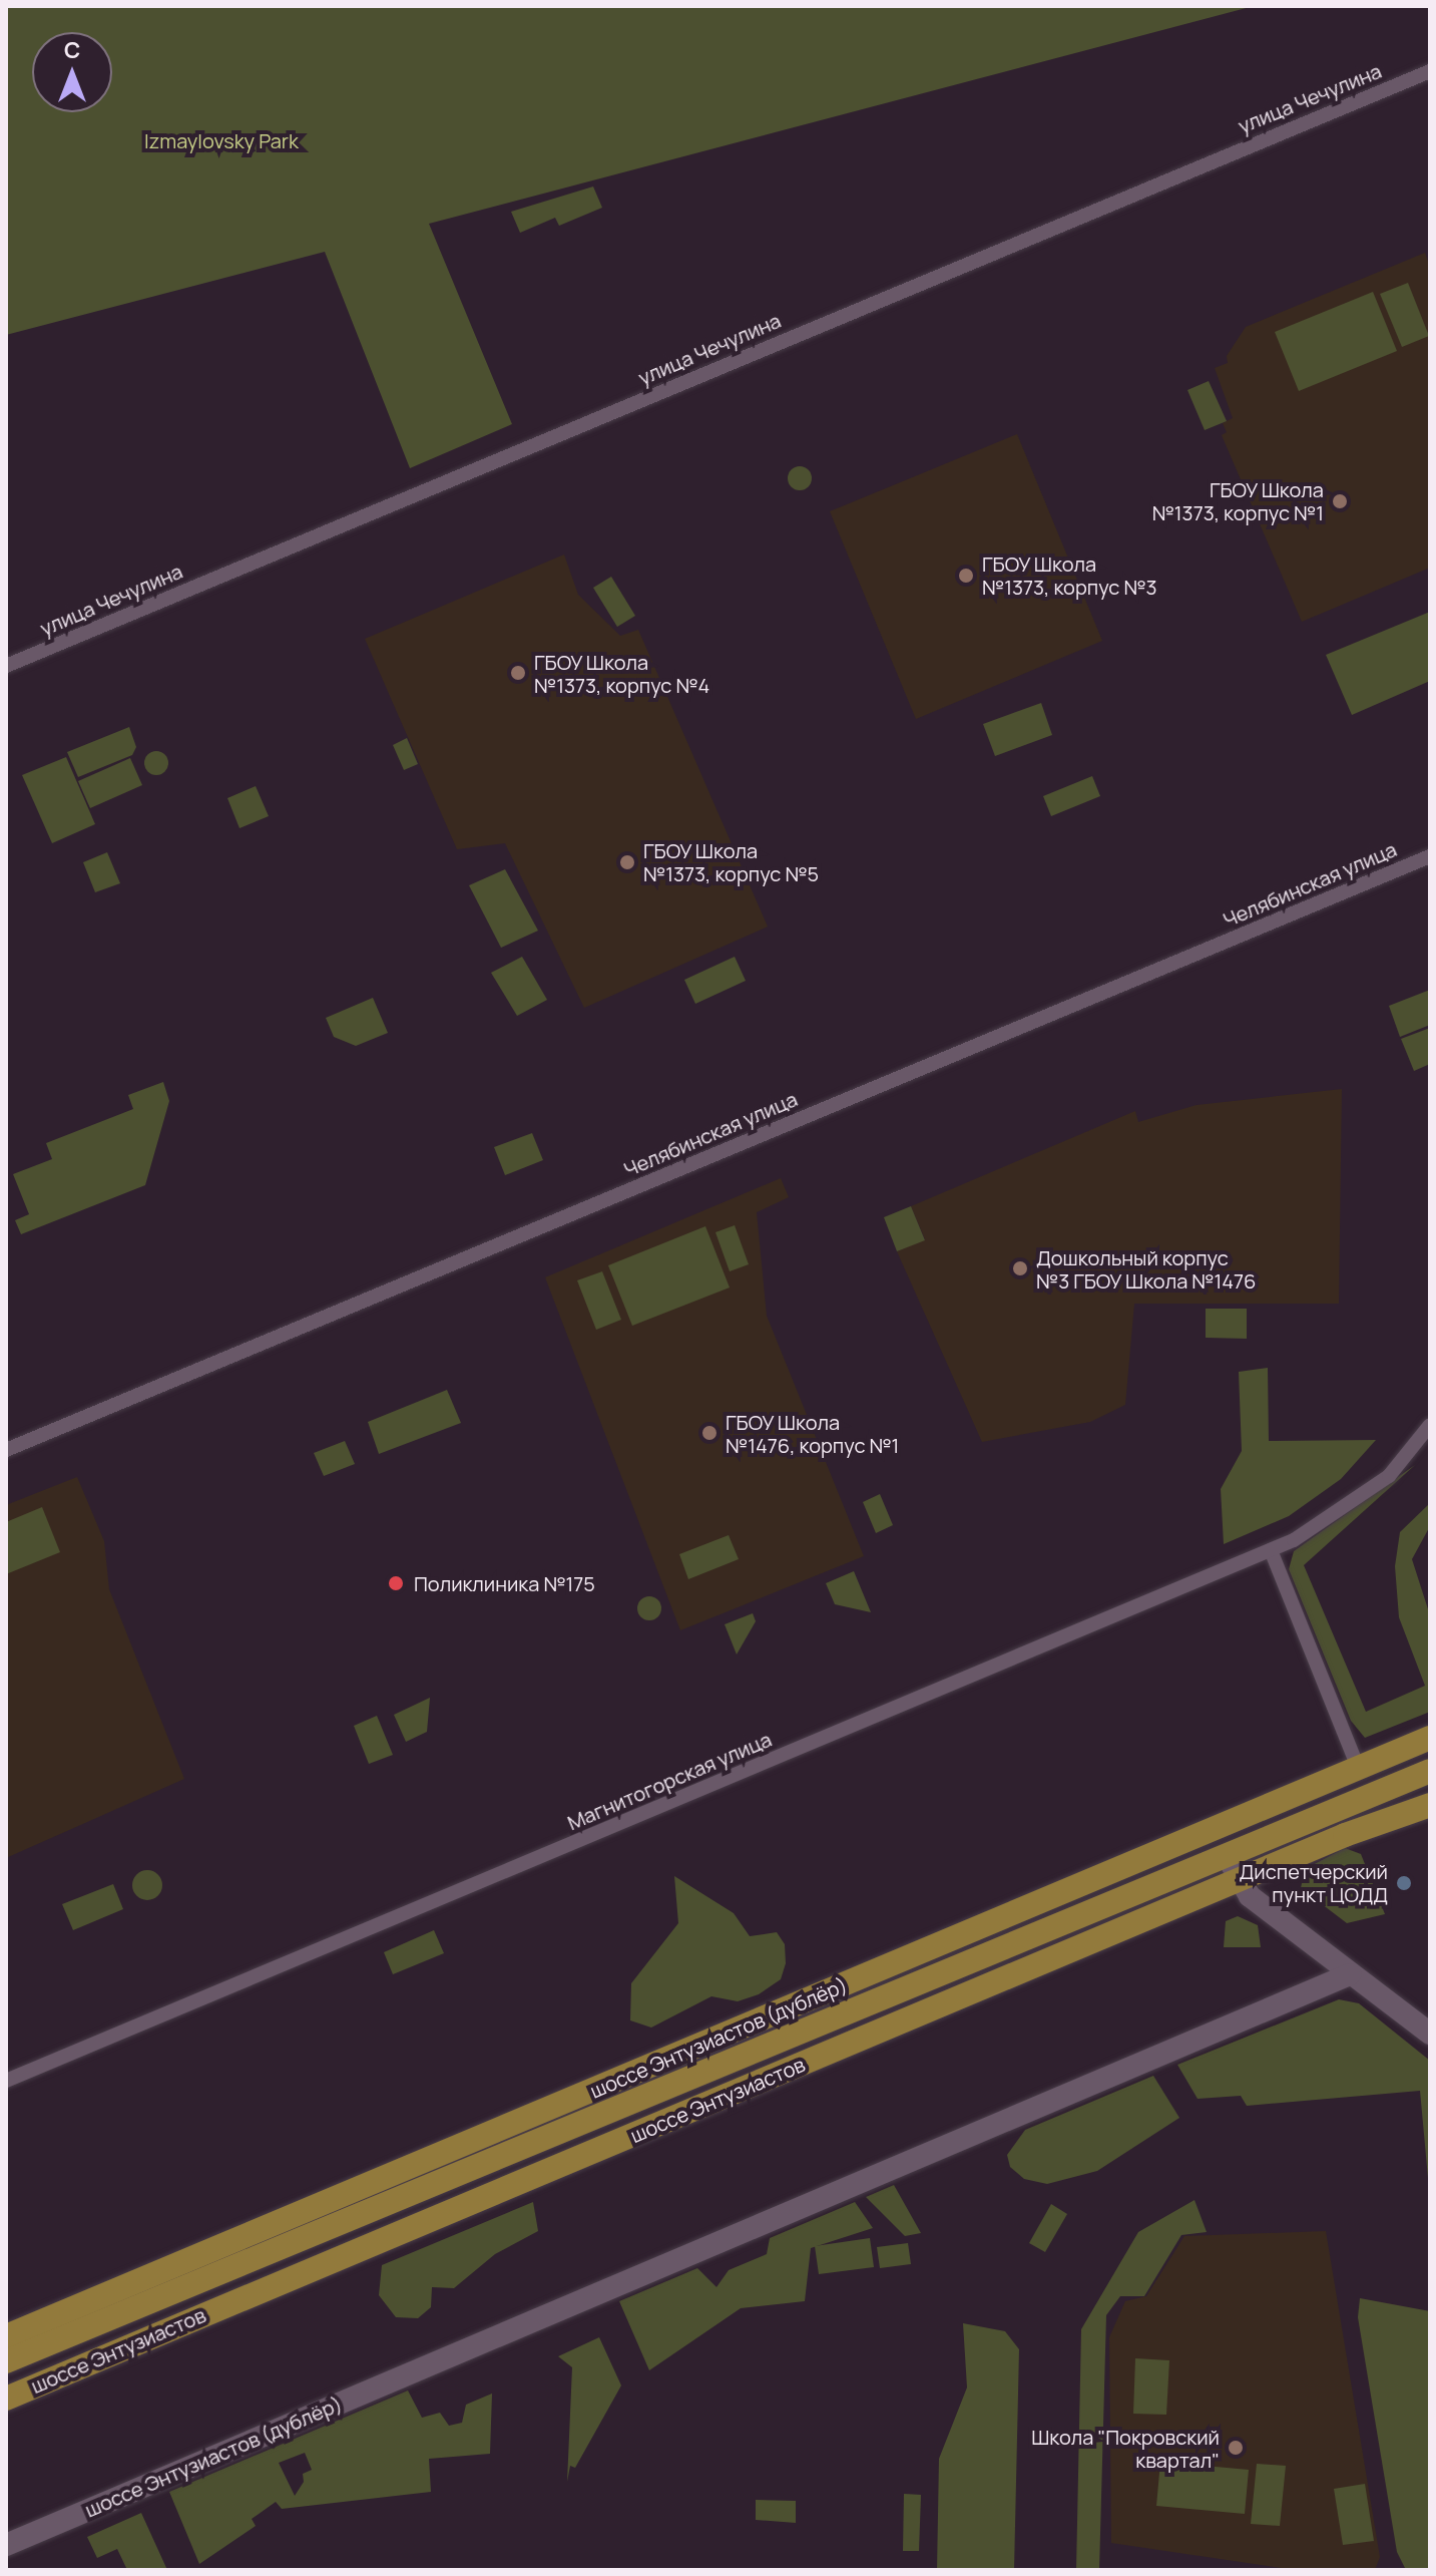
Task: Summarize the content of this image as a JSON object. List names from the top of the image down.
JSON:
{
  "streets": {
    "main road": ["шоссе Энтузиастов (дублёр)", "шоссе Энтузиастов"],
    "street": ["улица Чечулина", "Челябинская улица", "Магнитогорская улица"]
  },
  "parks": ["Izmaylovsky Park"],
  "places": [
    "ГБОУ Школа №1373, корпус №1",
    "ГБОУ Школа №1373, корпус №3",
    "ГБОУ Школа №1373, корпус №4",
    "ГБОУ Школа №1373, корпус №5",
    "Дошкольный корпус №3 ГБОУ Школа №1476",
    "ГБОУ Школа №1476, корпус №1",
    "Поликлиника №175",
    "Диспетчерский пункт ЦОДД",
    "Школа \"Покровский квартал\""
  ],
  "north": "top"
}
